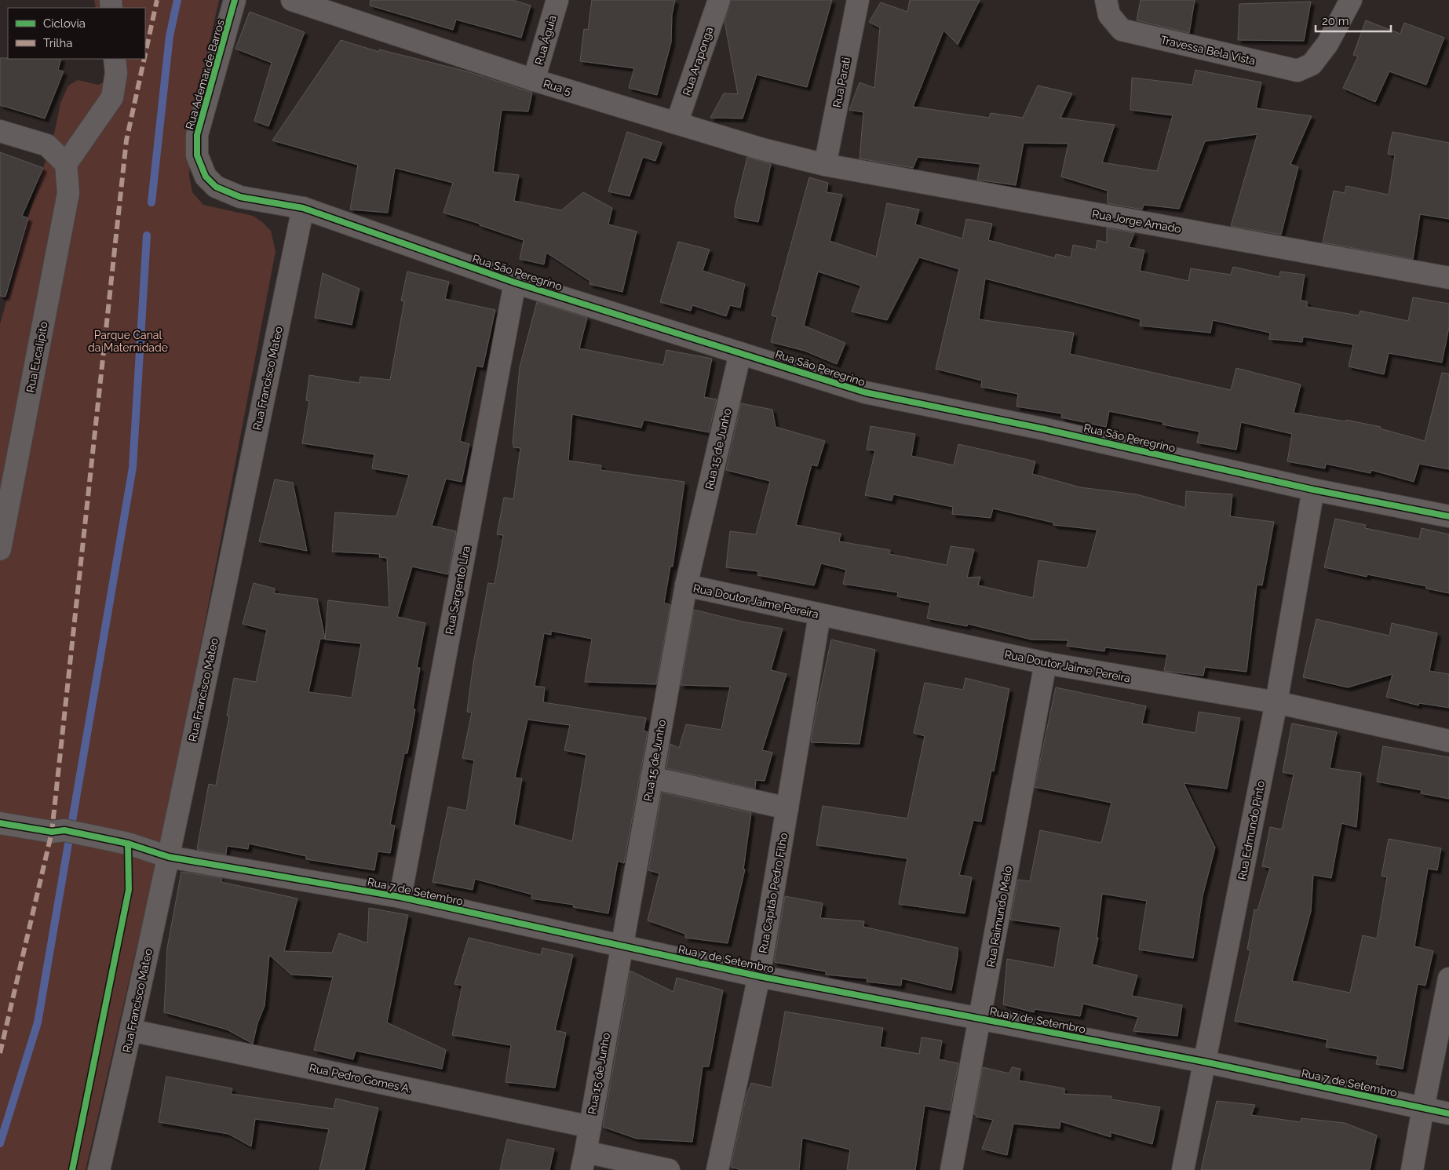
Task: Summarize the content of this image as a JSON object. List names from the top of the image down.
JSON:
{
  "streets": {
    "street": [
      "Rua Águia",
      "Travessa Bela Vista",
      "Rua Araponga",
      "Rua Ademar de Barros",
      "Rua Parati",
      "Rua 5",
      "Rua Jorge Amado",
      "Rua São Peregrino",
      "Rua Eucalipito",
      "Rua Francisco Mateo",
      "Rua 15 de Junho",
      "Rua Sargento Lira",
      "Rua Doutor Jaime Pereira",
      "Rua Edmundo Pinto",
      "Rua 7 de Setembro",
      "Rua Capitão Pedro Filho",
      "Rua Raimundo Melo",
      "Rua Pedro Gomes A."
    ]
  },
  "crossings": [
    ["Rua Águia", "Rua 5"],
    ["Rua Araponga", "Rua 5"],
    ["Rua Ademar de Barros", "Rua São Peregrino"],
    ["Rua Parati", "Rua 5"],
    ["Rua Parati", "Rua Jorge Amado"],
    ["Rua 5", "Rua Jorge Amado"],
    ["Rua São Peregrino", "Rua Francisco Mateo"],
    ["Rua São Peregrino", "Rua 15 de Junho"],
    ["Rua São Peregrino", "Rua Sargento Lira"],
    ["Rua São Peregrino", "Rua Edmundo Pinto"],
    ["Rua Francisco Mateo", "Rua 7 de Setembro"],
    ["Rua Francisco Mateo", "Rua Pedro Gomes A."],
    ["Rua 15 de Junho", "Rua Doutor Jaime Pereira"],
    ["Rua 15 de Junho", "Rua 7 de Setembro"],
    ["Rua 15 de Junho", "Rua Pedro Gomes A."],
    ["Rua Sargento Lira", "Rua 7 de Setembro"],
    ["Rua Doutor Jaime Pereira", "Rua Edmundo Pinto"],
    ["Rua Doutor Jaime Pereira", "Rua Capitão Pedro Filho"],
    ["Rua Doutor Jaime Pereira", "Rua Raimundo Melo"],
    ["Rua Edmundo Pinto", "Rua 7 de Setembro"],
    ["Rua 7 de Setembro", "Rua Capitão Pedro Filho"],
    ["Rua 7 de Setembro", "Rua Raimundo Melo"]
  ],
  "parks": ["Parque Canal da Maternidade"],
  "legend": ["Ciclovia", "Trilha"],
  "scale_bar": "20 m"
}
